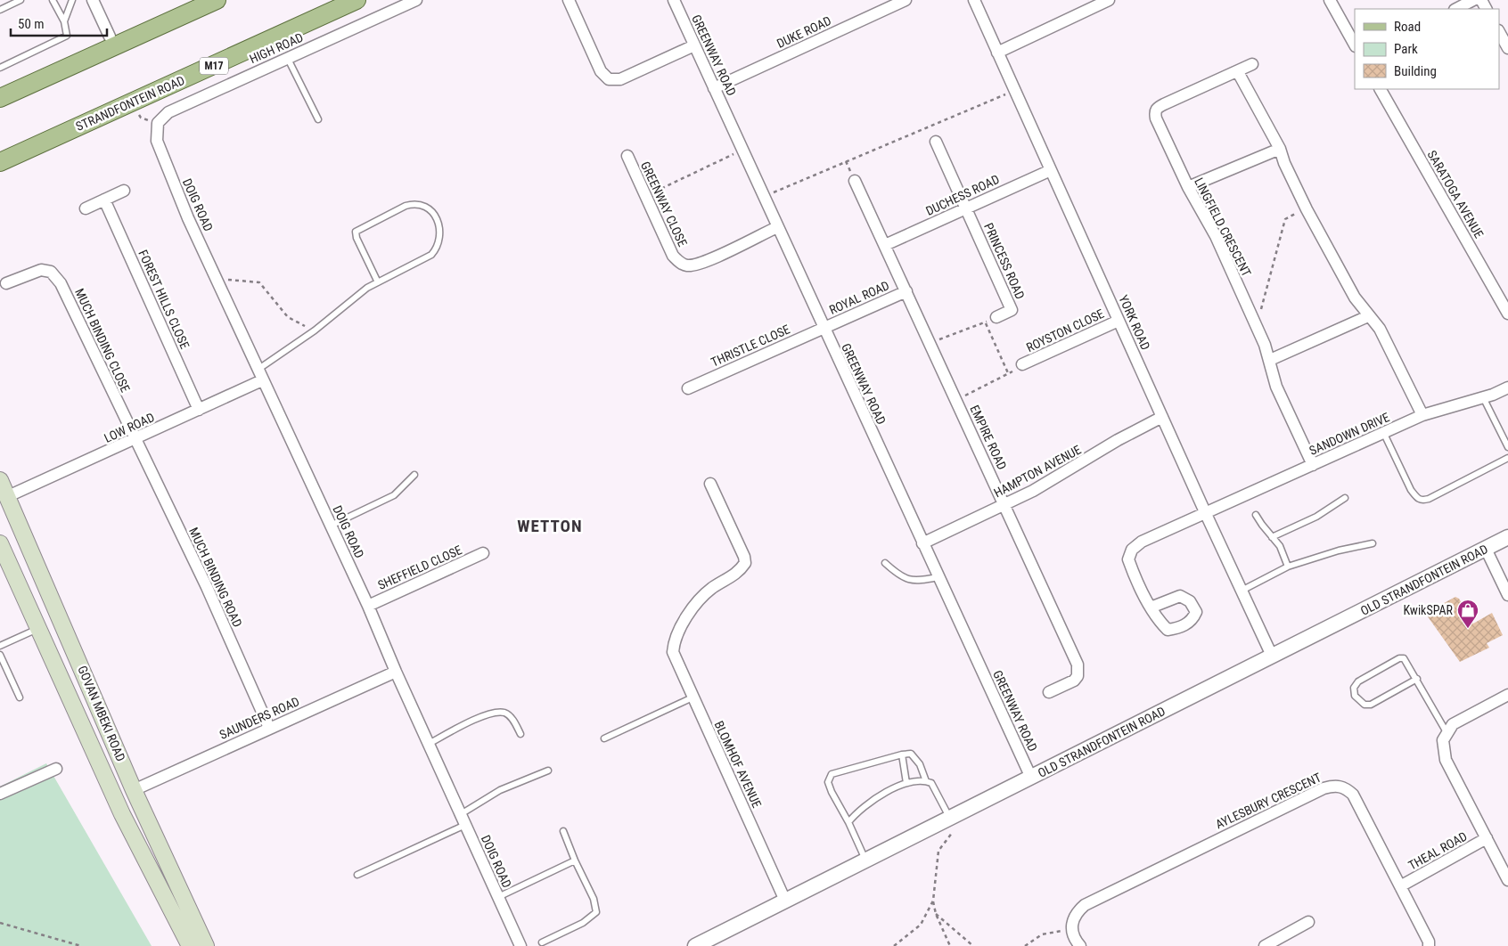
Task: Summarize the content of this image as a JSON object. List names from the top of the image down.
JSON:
{
  "streets": {
    "main road": ["M17", "STRANDFONTEIN ROAD", "GOVAN MBEKI ROAD"],
    "street": [
      "DUKE ROAD",
      "HIGH ROAD",
      "GREENWAY ROAD",
      "SARATOGA AVENUE",
      "DUCHESS ROAD",
      "GREENWAY CLOSE",
      "DOIG ROAD",
      "LINGFIELD CRESCENT",
      "PRINCESS ROAD",
      "ROYAL ROAD",
      "FOREST HILLS CLOSE",
      "YORK ROAD",
      "ROYSTON CLOSE",
      "MUCH BINDING CLOSE",
      "THRISTLE CLOSE",
      "LOW ROAD",
      "SANDOWN DRIVE",
      "EMPIRE ROAD",
      "HAMPTON AVENUE",
      "SHEFFIELD CLOSE",
      "MUCH BINDING ROAD",
      "OLD STRANDFONTEIN ROAD",
      "SAUNDERS ROAD",
      "BLOMHOF AVENUE",
      "AYLESBURY CRESCENT",
      "THEAL ROAD"
    ]
  },
  "crossings": [
    ["DUKE ROAD", "GREENWAY ROAD"],
    ["HIGH ROAD", "DOIG ROAD"],
    ["GREENWAY ROAD", "GREENWAY CLOSE"],
    ["GREENWAY ROAD", "ROYAL ROAD"],
    ["GREENWAY ROAD", "THRISTLE CLOSE"],
    ["GREENWAY ROAD", "HAMPTON AVENUE"],
    ["GREENWAY ROAD", "OLD STRANDFONTEIN ROAD"],
    ["DUCHESS ROAD", "PRINCESS ROAD"],
    ["DUCHESS ROAD", "YORK ROAD"],
    ["DUCHESS ROAD", "EMPIRE ROAD"],
    ["DOIG ROAD", "LOW ROAD"],
    ["DOIG ROAD", "SHEFFIELD CLOSE"],
    ["DOIG ROAD", "SAUNDERS ROAD"],
    ["LINGFIELD CRESCENT", "SANDOWN DRIVE"],
    ["ROYAL ROAD", "THRISTLE CLOSE"],
    ["ROYAL ROAD", "EMPIRE ROAD"],
    ["FOREST HILLS CLOSE", "LOW ROAD"],
    ["YORK ROAD", "ROYSTON CLOSE"],
    ["YORK ROAD", "SANDOWN DRIVE"],
    ["YORK ROAD", "HAMPTON AVENUE"],
    ["YORK ROAD", "OLD STRANDFONTEIN ROAD"],
    ["MUCH BINDING CLOSE", "LOW ROAD"],
    ["MUCH BINDING CLOSE", "MUCH BINDING ROAD"],
    ["LOW ROAD", "MUCH BINDING ROAD"],
    ["LOW ROAD", "GOVAN MBEKI ROAD"],
    ["EMPIRE ROAD", "HAMPTON AVENUE"],
    ["MUCH BINDING ROAD", "SAUNDERS ROAD"],
    ["OLD STRANDFONTEIN ROAD", "BLOMHOF AVENUE"],
    ["GOVAN MBEKI ROAD", "SAUNDERS ROAD"],
    ["AYLESBURY CRESCENT", "THEAL ROAD"]
  ],
  "districts": ["WETTON"],
  "places": {
    "shop": ["KwikSPAR"]
  },
  "legend": ["Road", "Park", "Building"],
  "scale_bar": "50 m"
}
